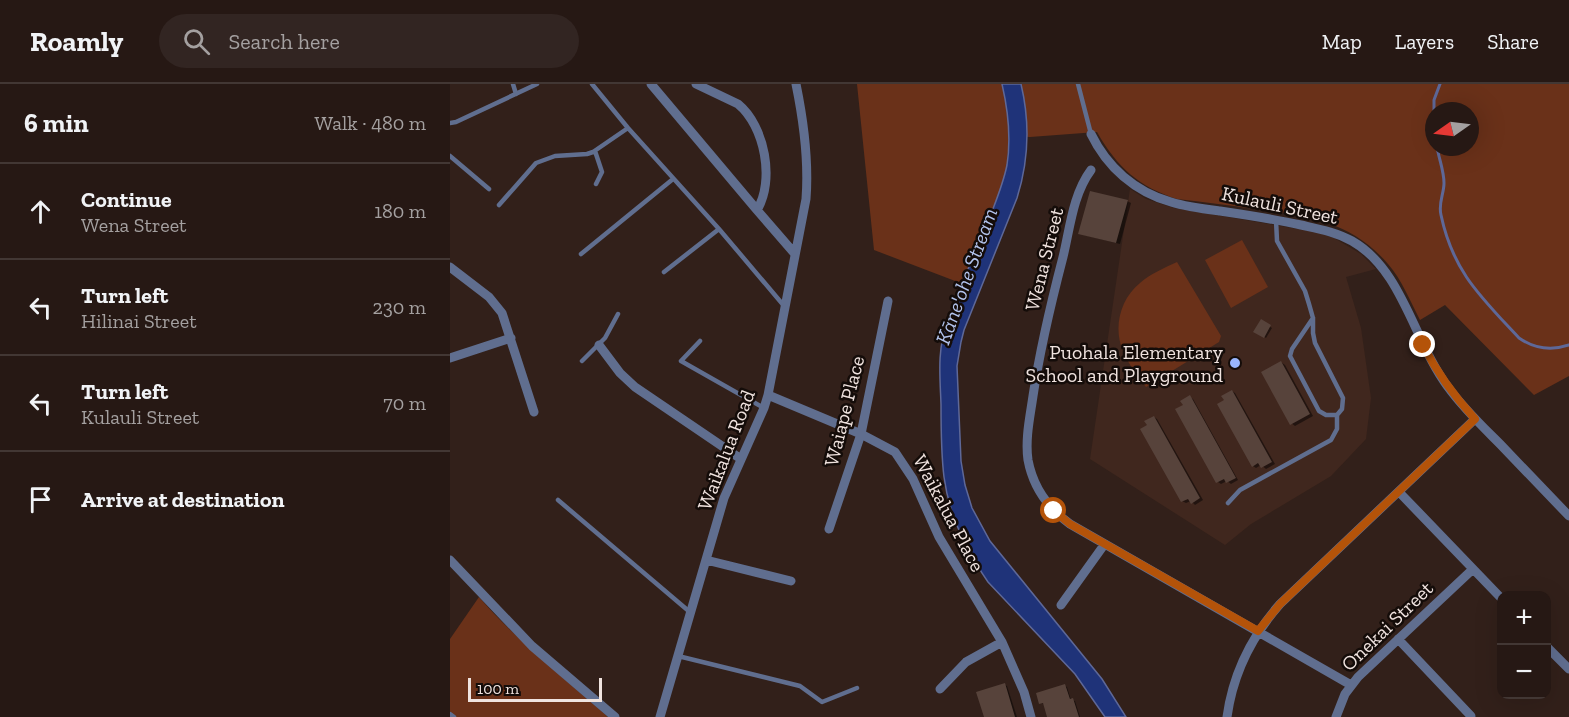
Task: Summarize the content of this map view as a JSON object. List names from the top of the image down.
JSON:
{
  "streets": {
    "street": [
      "Kulauli Street",
      "Wena Street",
      "Waiape Place",
      "Waikalua Road",
      "Waikalua Place",
      "Onekai Street"
    ]
  },
  "crossings": [
    ["Wena Street", "Onekai Street"],
    ["Waiape Place", "Waikalua Place"],
    ["Waikalua Road", "Waikalua Place"]
  ],
  "water": ["Kāne'ohe Stream"],
  "places": ["Puohala Elementary School and Playground"],
  "scale_bar": "100 m",
  "north": "left",
  "page": {
    "header": "Roamly",
    "search": "Search here",
    "nav": ["Map", "Layers", "Share"],
    "heading": ["6 min", "Walk · 480 m"],
    "list": [
      ["Continue", "Wena Street", "180 m"],
      ["Turn left", "Hilinai Street", "230 m"],
      ["Turn left", "Kulauli Street", "70 m"],
      "Arrive at destination"
    ],
    "map_buttons": ["+", "−"],
    "scale": "100 m"
  }
}
